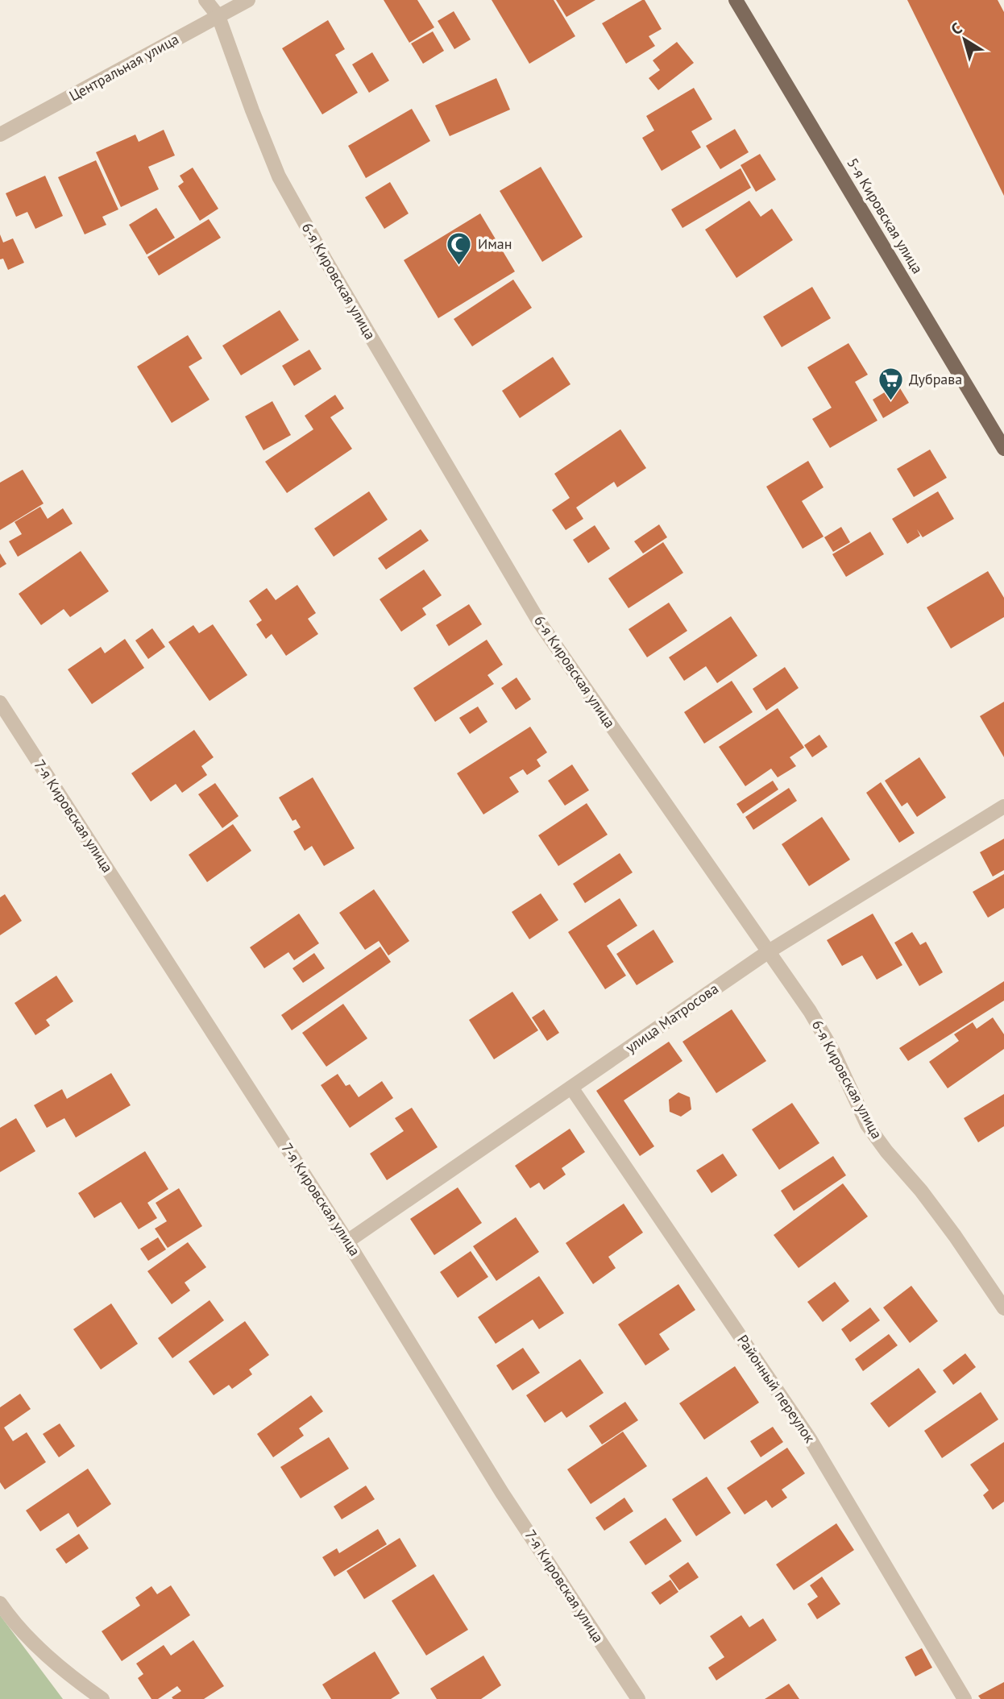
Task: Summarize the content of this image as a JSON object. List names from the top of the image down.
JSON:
{
  "streets": {
    "main road": ["5-я Кировская улица"],
    "street": [
      "Центральная улица",
      "6-я Кировская улица",
      "7-я Кировская улица",
      "улица Матросова",
      "Районный переулок"
    ]
  },
  "crossings": [
    ["Центральная улица", "6-я Кировская улица"],
    ["6-я Кировская улица", "улица Матросова"],
    ["7-я Кировская улица", "улица Матросова"],
    ["улица Матросова", "Районный переулок"]
  ],
  "places": {
    "mosque": ["Иман"],
    "supermarket": ["Дубрава"]
  },
  "north": "top left"
}
